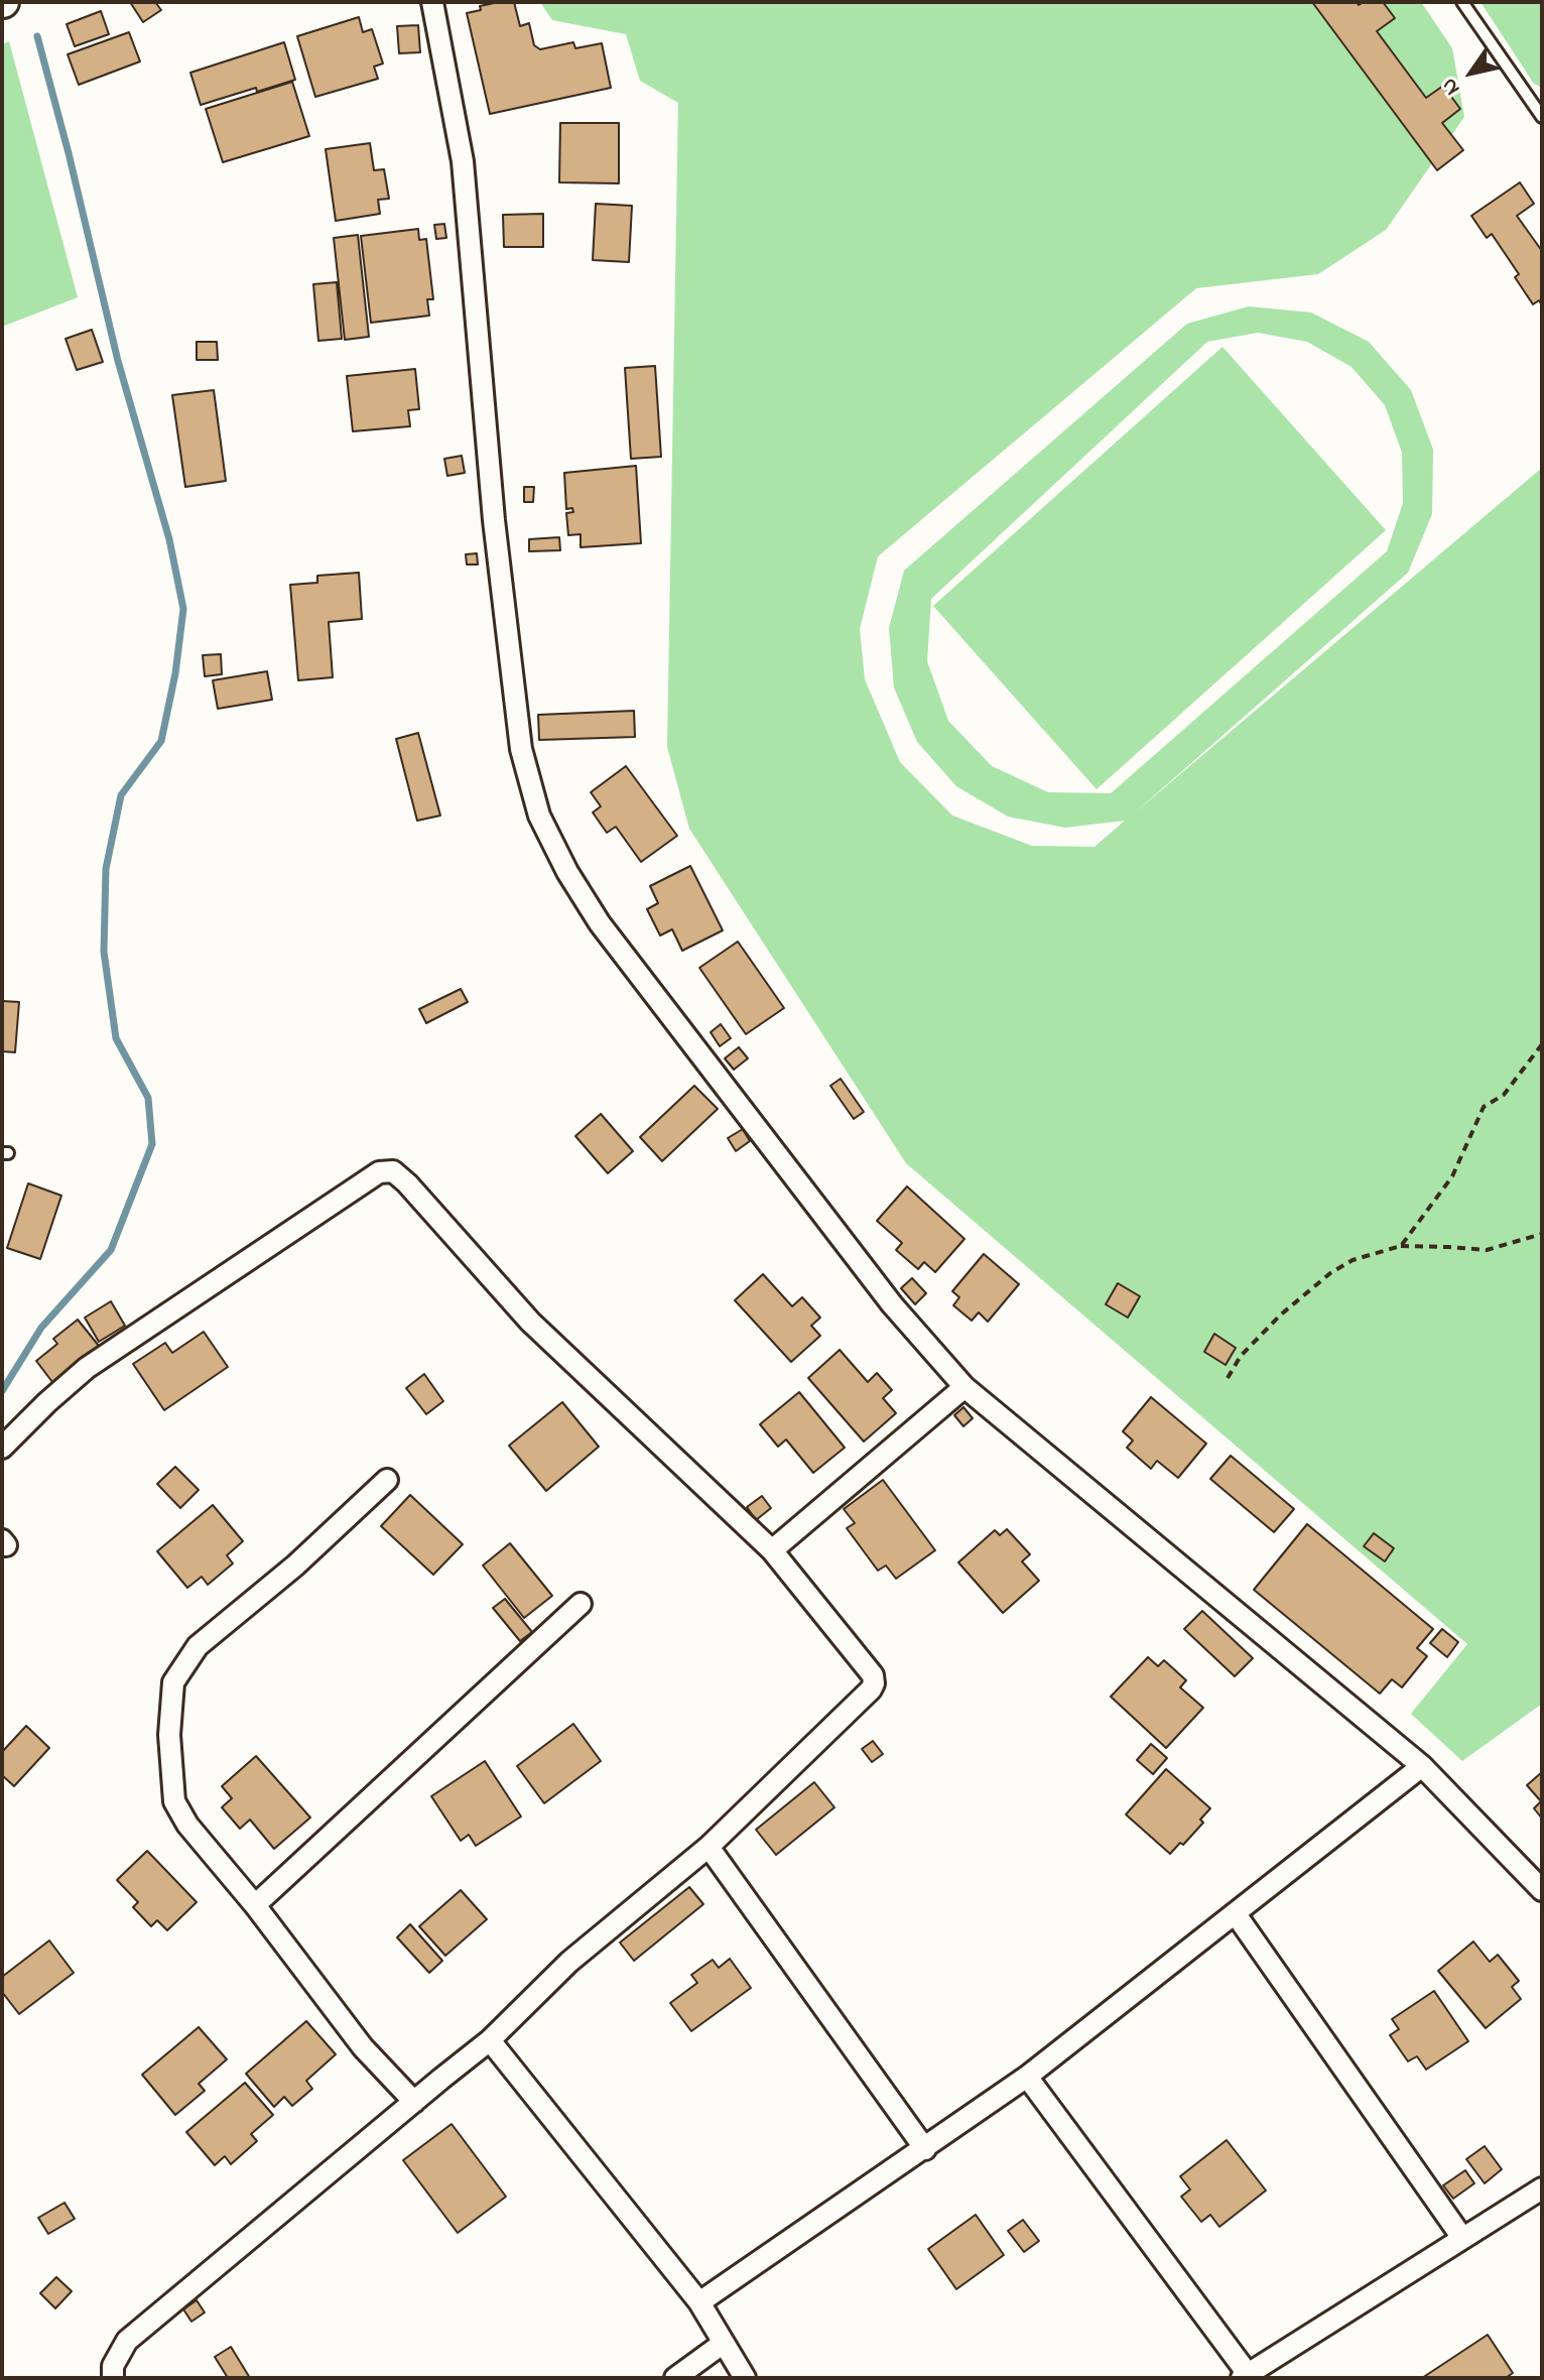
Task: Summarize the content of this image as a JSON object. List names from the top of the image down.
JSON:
{
  "north": "bottom left"
}
